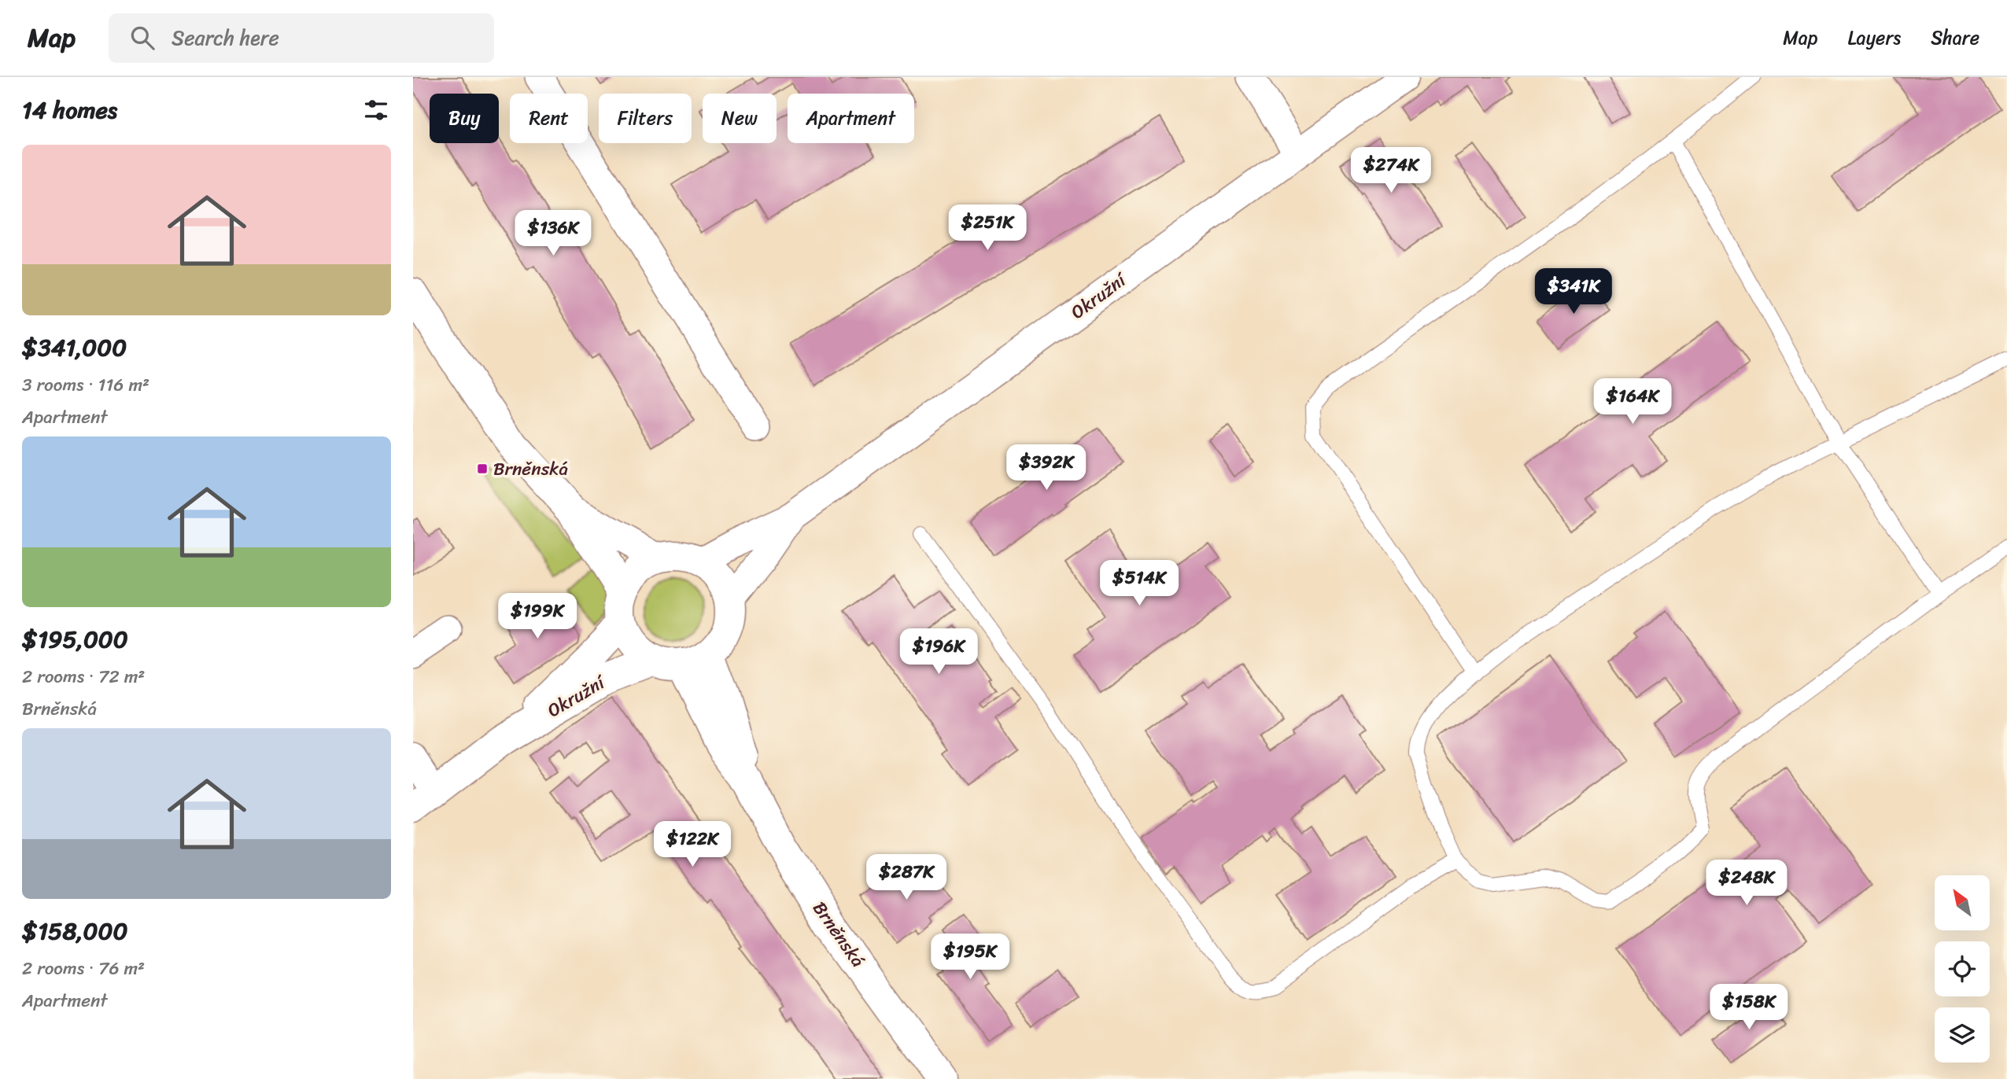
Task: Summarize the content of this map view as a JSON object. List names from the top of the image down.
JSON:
{
  "streets": {
    "main road": ["Okružní", "Brněnská"]
  },
  "crossings": [
    ["Okružní", "Brněnská"]
  ],
  "places": {
    "transit": ["Brněnská"]
  },
  "north": "top left",
  "page": {
    "header": "Map",
    "search": "Search here",
    "nav": ["Map", "Layers", "Share"],
    "heading": "14 homes",
    "chip": [
      "Buy",
      "Rent",
      "Filters",
      "New",
      "Apartment"
    ],
    "list": [
      {
        "name": "$341,000",
        "note": "3 rooms · 116 m² · Apartment"
      },
      {
        "name": "$195,000",
        "note": "2 rooms · 72 m² · Brněnská"
      },
      {
        "name": "$158,000",
        "note": "2 rooms · 76 m² · Apartment"
      }
    ],
    "price": [
      "$274K",
      "$251K",
      "$136K",
      "$341K",
      "$164K",
      "$392K",
      "$514K",
      "$199K",
      "$196K",
      "$122K",
      "$287K",
      "$248K",
      "$195K",
      "$158K"
    ]
  }
}
